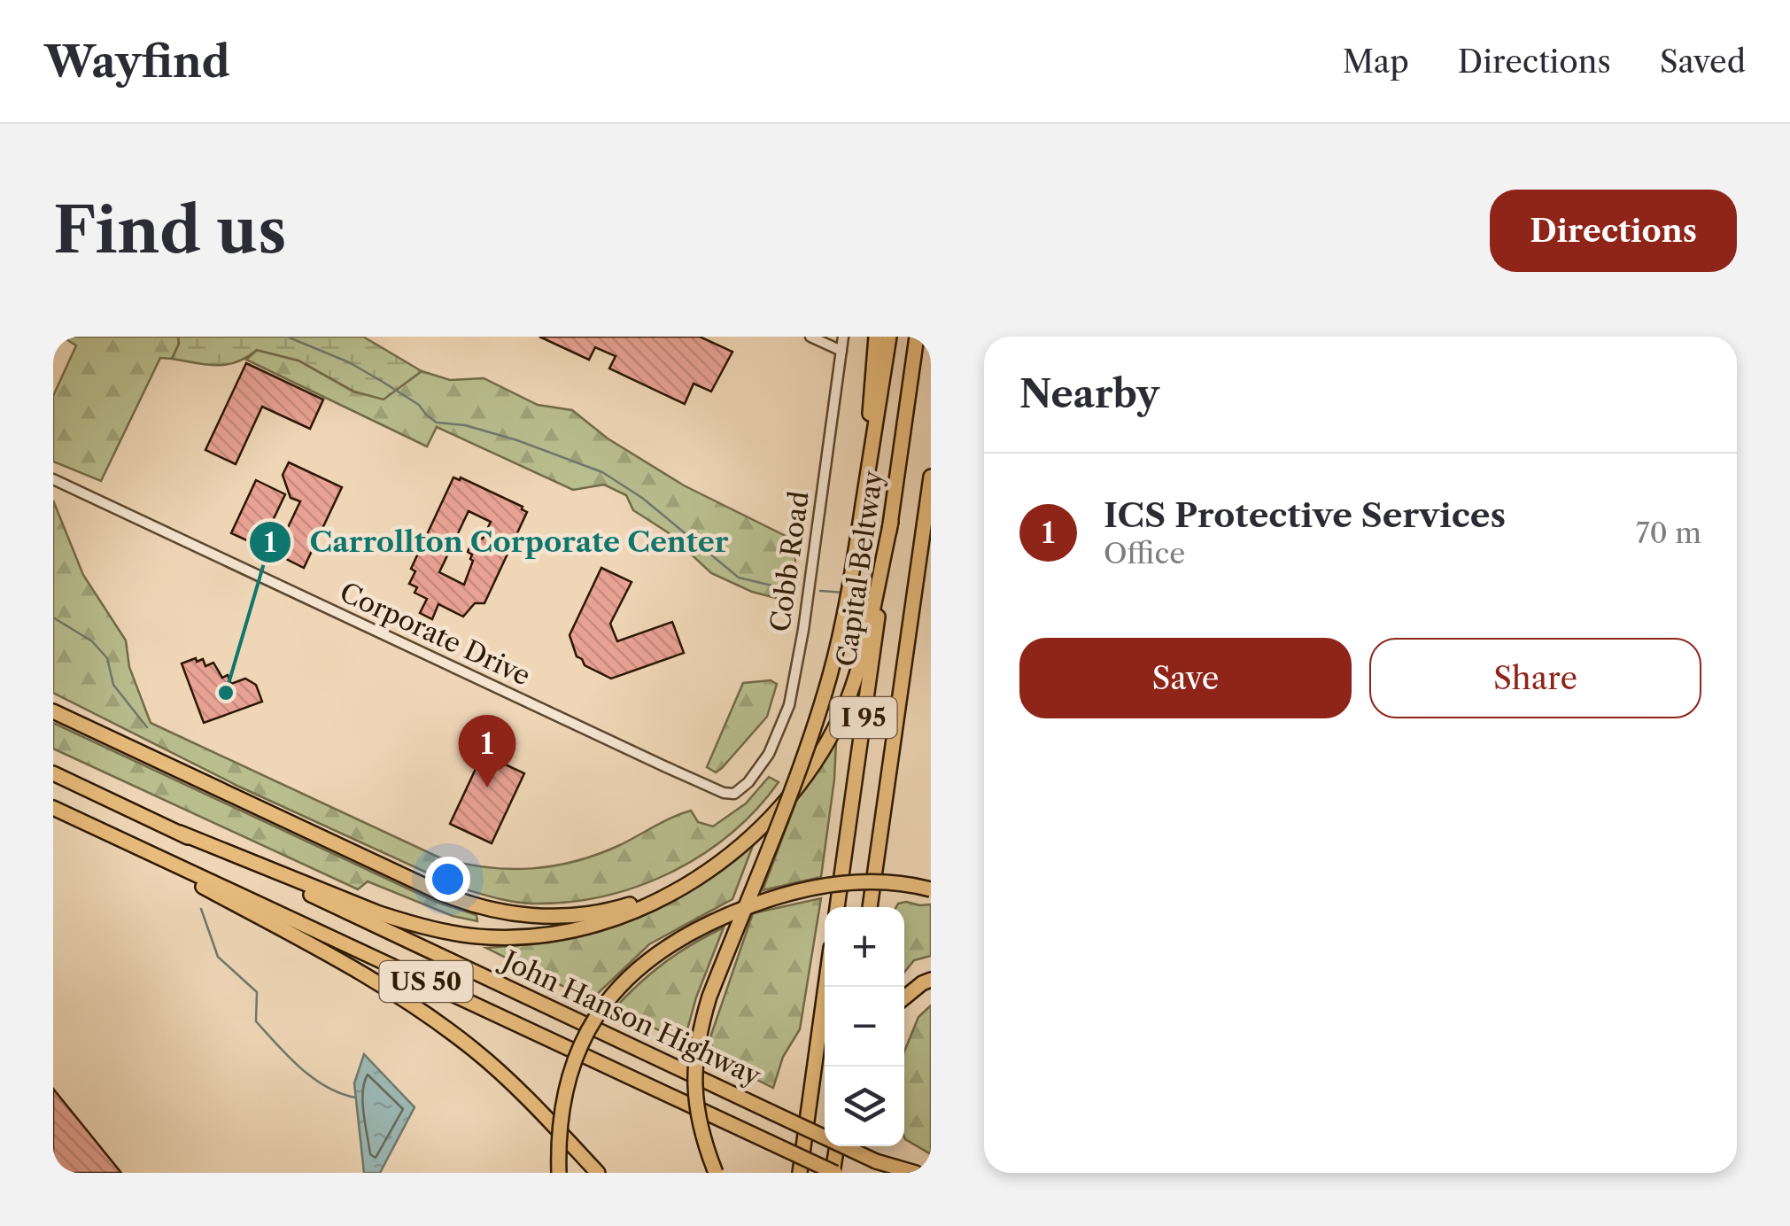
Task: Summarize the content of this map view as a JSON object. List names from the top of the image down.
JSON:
{
  "streets": {
    "highway": [
      "Capital Beltway",
      "I 95",
      "US 50",
      "John Hanson Highway"
    ],
    "street": ["Cobb Road", "Corporate Drive"]
  },
  "crossings": [
    ["Cobb Road", "Corporate Drive"]
  ],
  "places": ["Carrollton Corporate Center"],
  "page": {
    "header": "Wayfind",
    "nav": ["Map", "Directions", "Saved"],
    "buttons": [
      "Directions",
      ["Save", "Share"]
    ],
    "title": "Find us",
    "heading": "Nearby",
    "list": [
      {
        "mark": "1",
        "name": "ICS Protective Services",
        "note": "Office",
        "value": "70 m"
      }
    ],
    "pins": "1",
    "map_buttons": ["+", "−"]
  }
}
